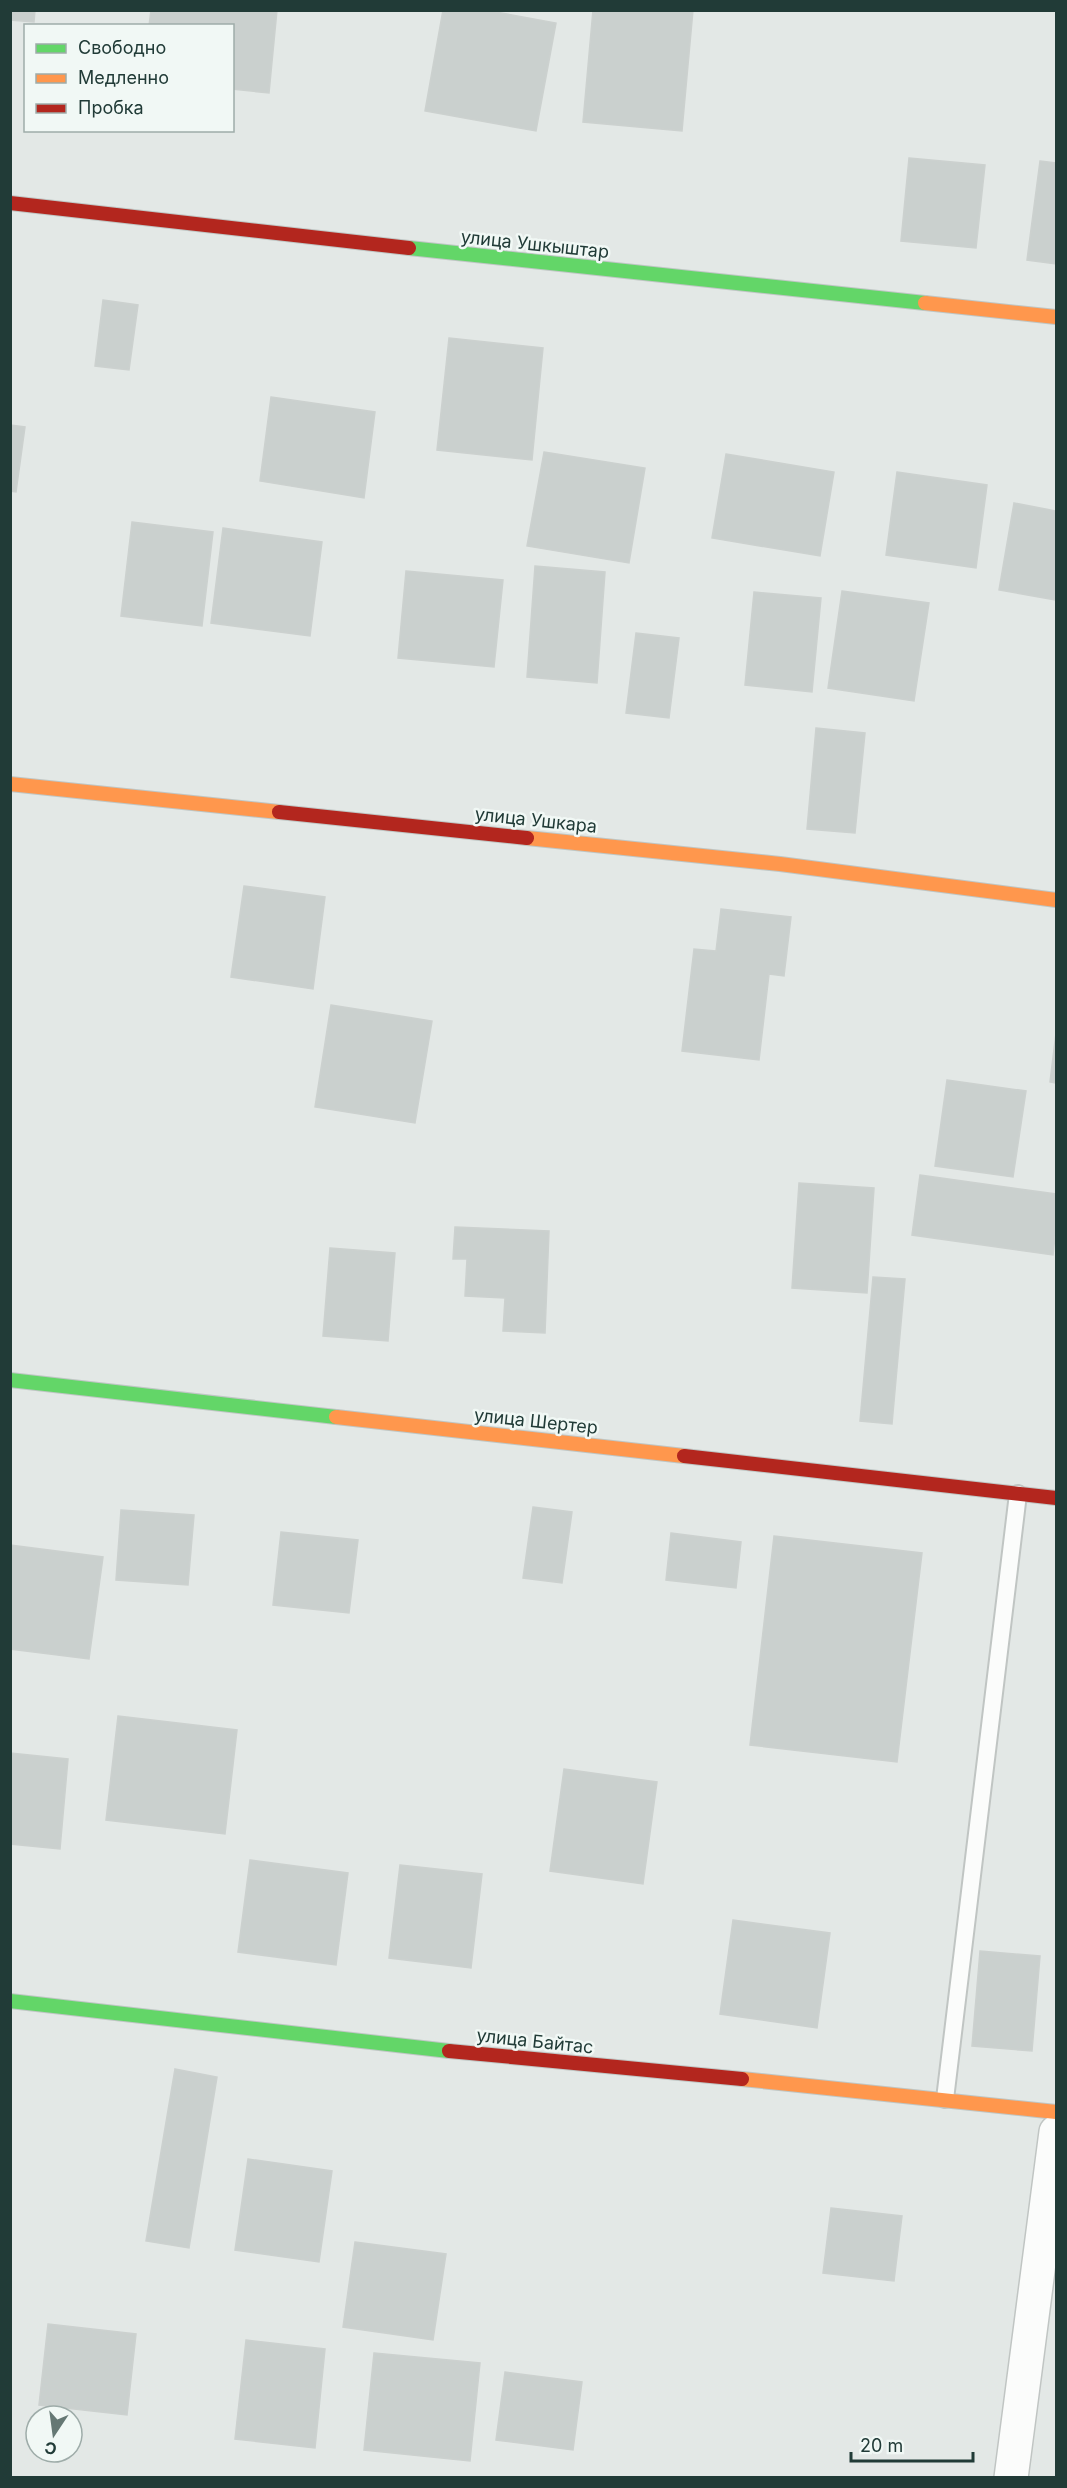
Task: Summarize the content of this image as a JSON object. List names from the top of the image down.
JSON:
{
  "streets": {
    "street": [
      "улица Ушкыштар",
      "улица Ушкара",
      "улица Шертер",
      "улица Байтас"
    ]
  },
  "legend": ["Свободно", "Медленно", "Пробка"],
  "scale_bar": "20 m",
  "north": "bottom"
}
